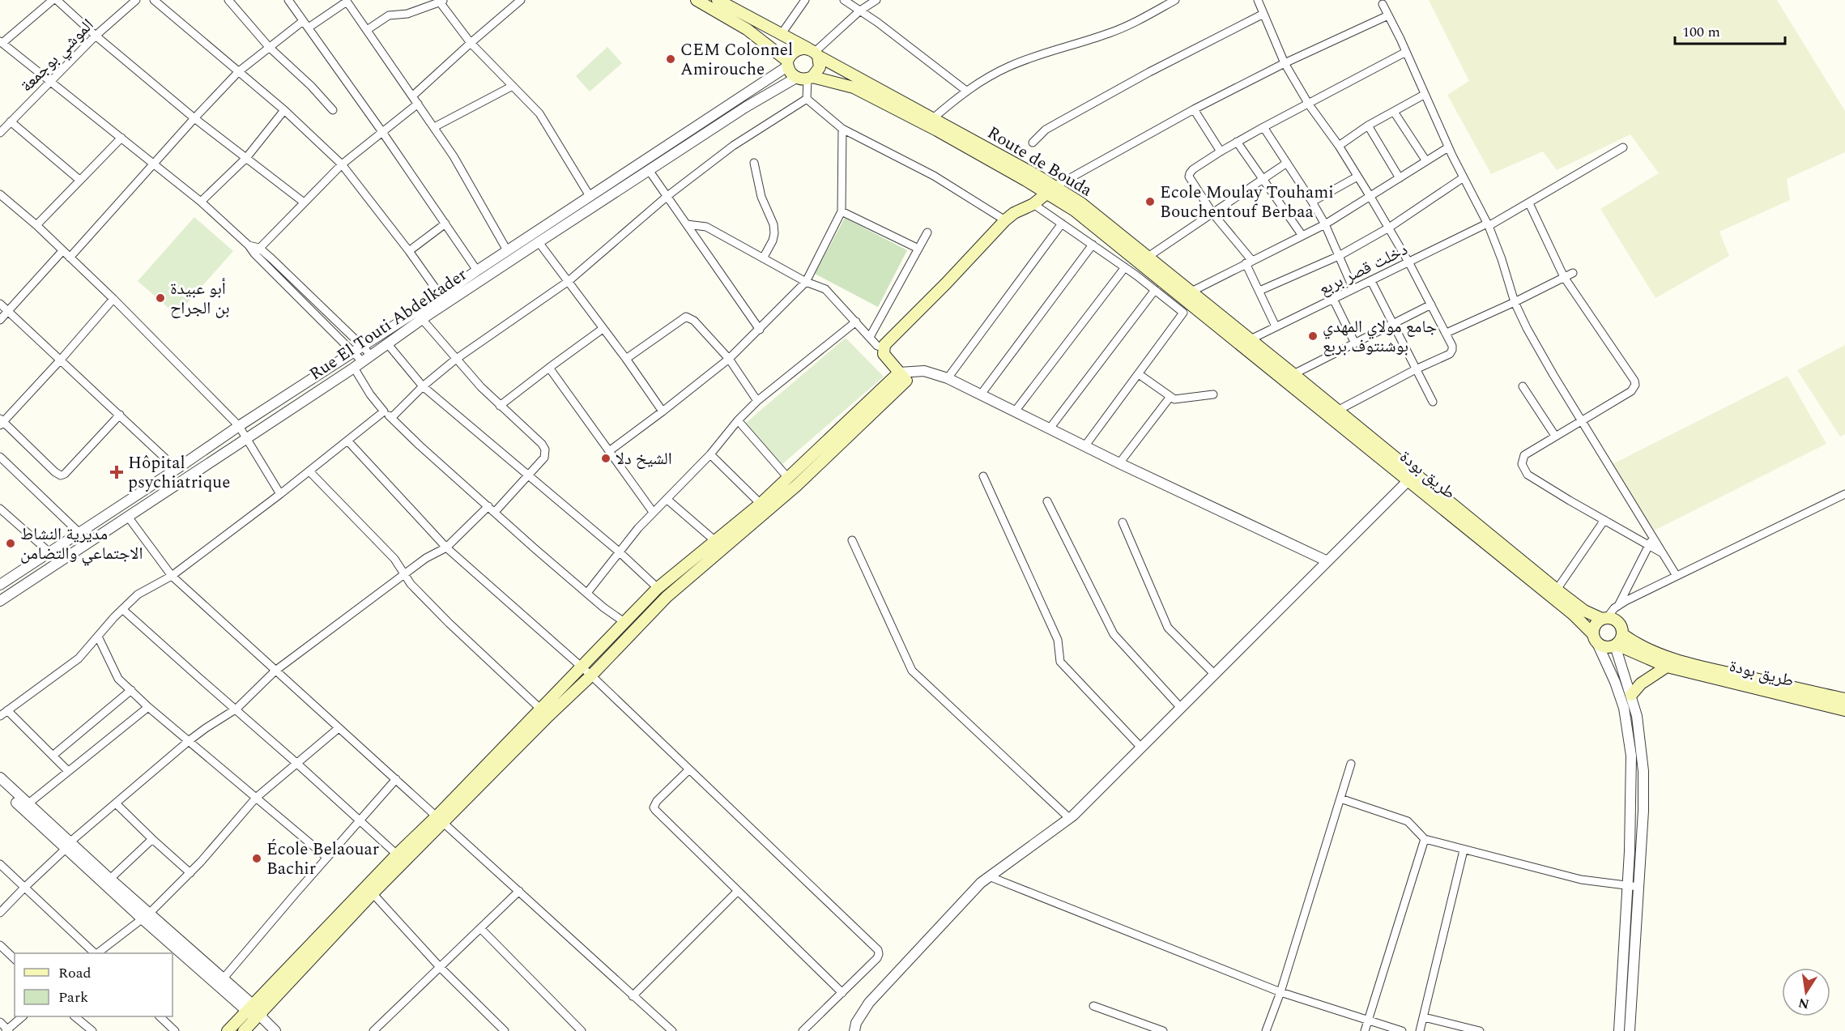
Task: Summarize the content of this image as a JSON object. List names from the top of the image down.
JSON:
{
  "streets": {
    "main road": ["Route de Bouda", "طريق بودة"],
    "street": ["الموشي بوجمعة", "دخلت قصر بربع", "Rue El Touti Abdelkader"]
  },
  "crossings": [
    ["Route de Bouda", "دخلت قصر بربع"],
    ["Route de Bouda", "Rue El Touti Abdelkader"],
    ["Route de Bouda", "طريق بودة"],
    ["دخلت قصر بربع", "طريق بودة"]
  ],
  "places": {
    "other": [
      "CEM Colonnel Amirouche",
      "Ecole Moulay Touhami Bouchentouf Berbaa",
      "أبو عبيدة بن الجراح",
      "جامع مولاي المهدي بوشنتوف بربع",
      "الشيخ دلا",
      "مديرية النشاط الاجتماعي والتضامن",
      "École Belaouar Bachir"
    ],
    "health": ["Hôpital psychiatrique"]
  },
  "legend": ["Road", "Park"],
  "scale_bar": "100 m",
  "north": "bottom"
}
